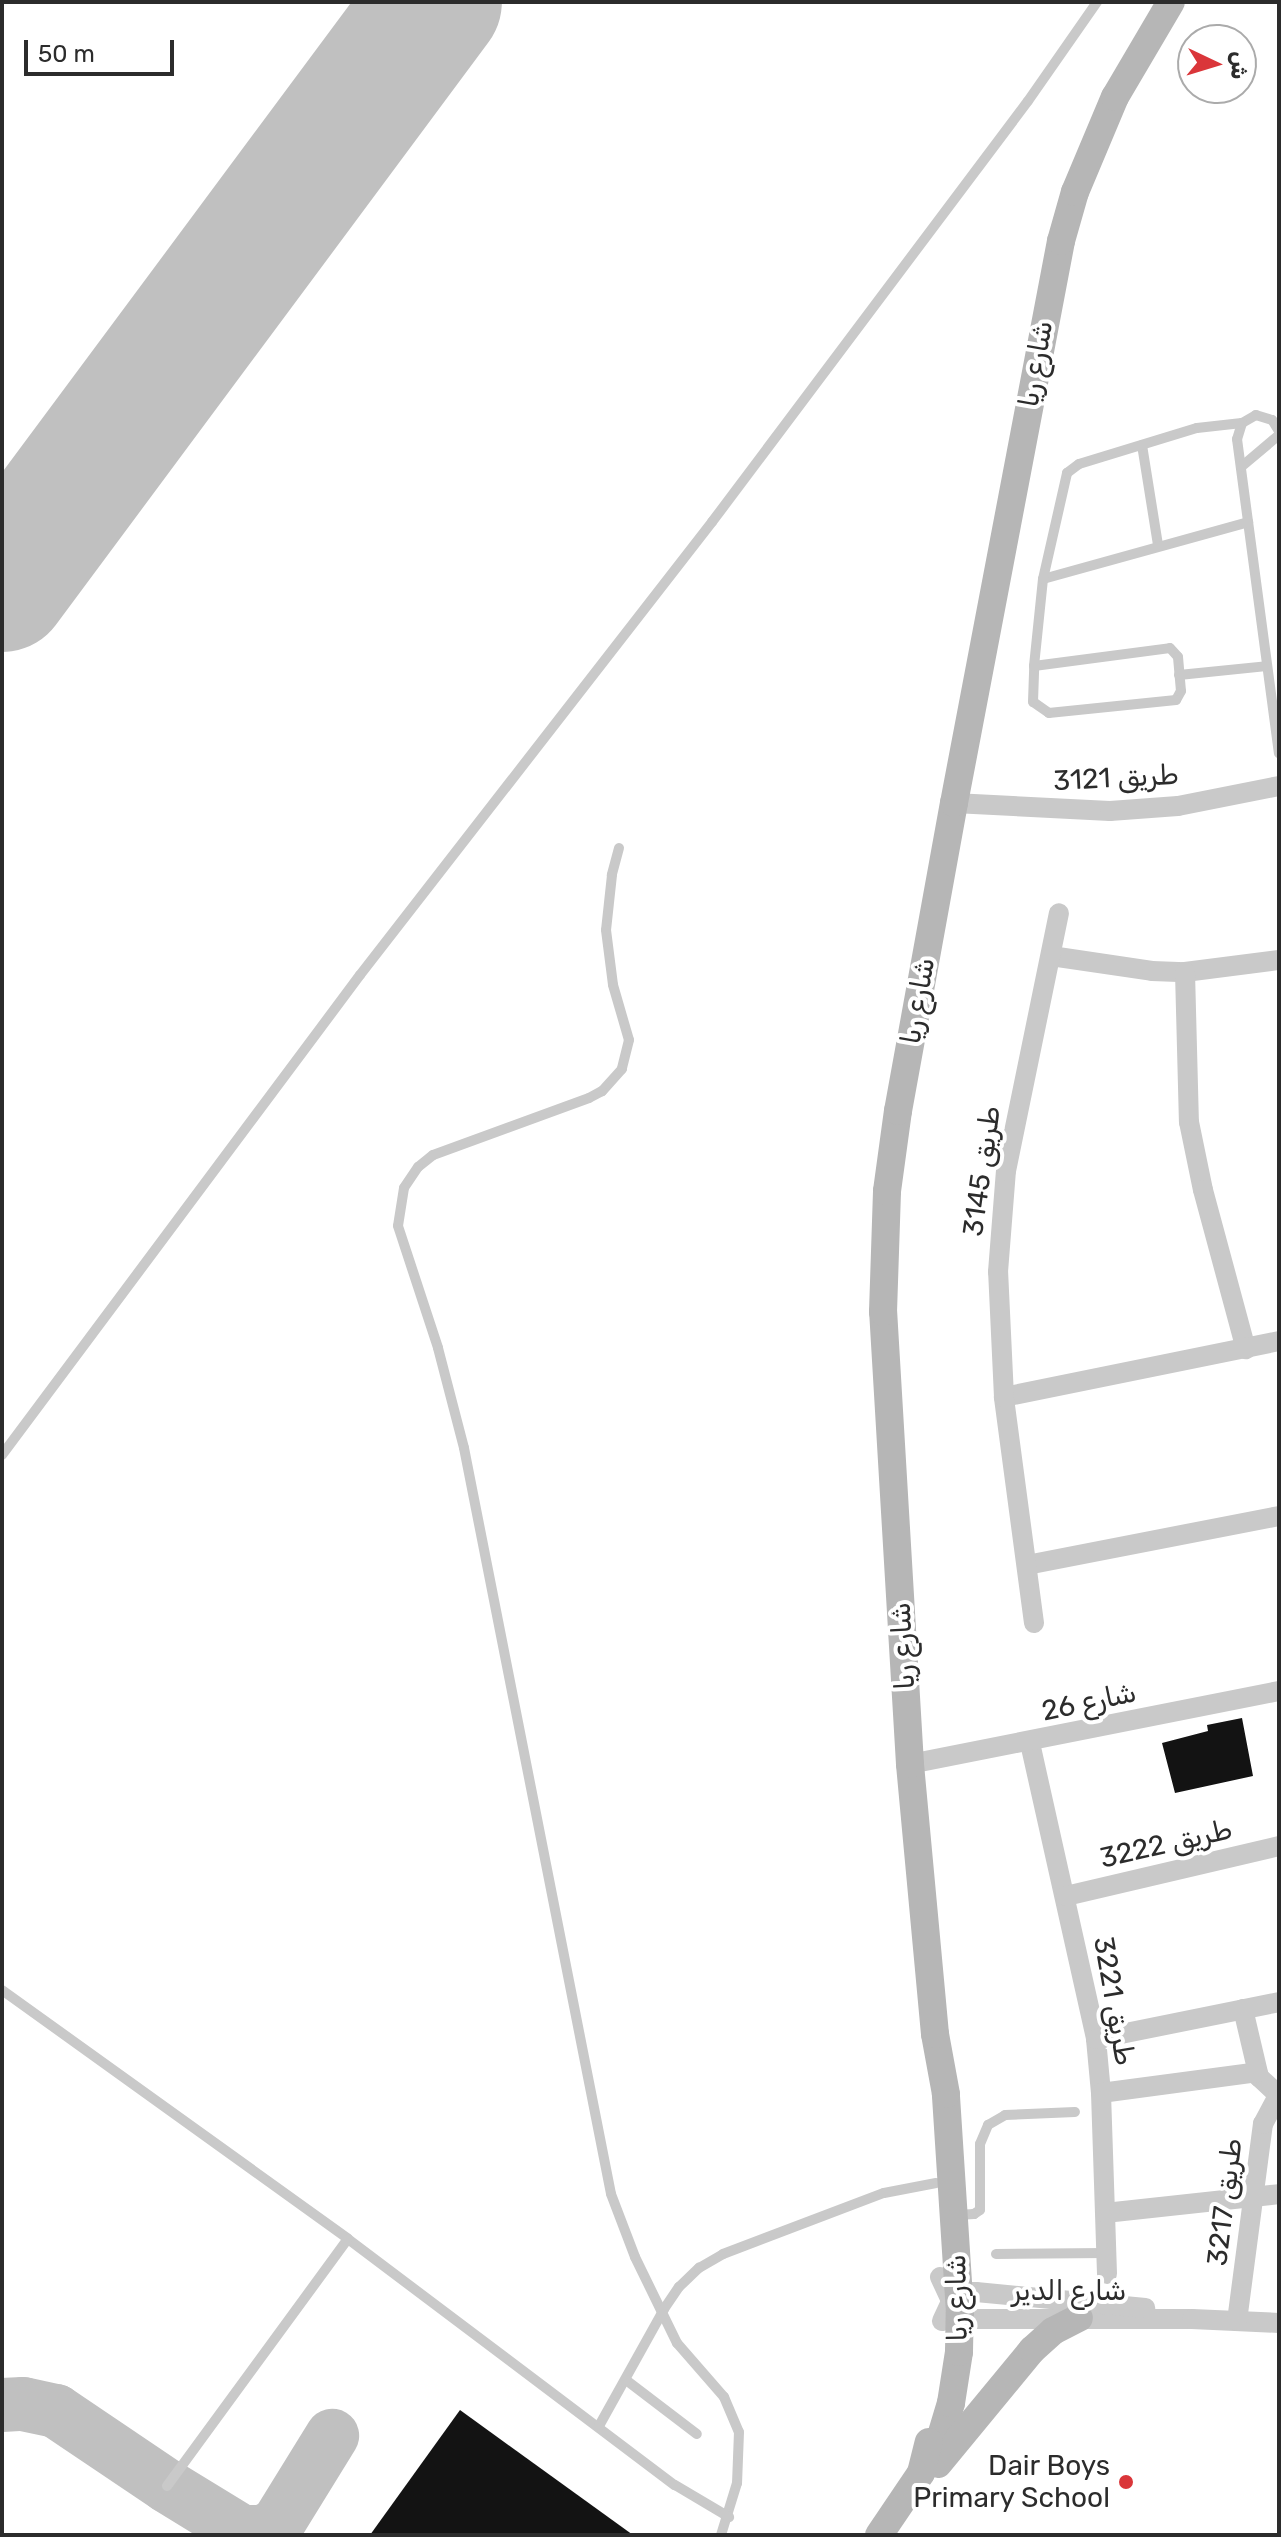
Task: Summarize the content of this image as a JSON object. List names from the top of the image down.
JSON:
{
  "streets": {
    "main road": ["شارع ريا"],
    "street": [
      "طريق 3121",
      "طريق 3145",
      "شارع 26",
      "طريق 3222",
      "طريق 3221",
      "طريق 3217",
      "شارع الدير"
    ]
  },
  "crossings": [
    ["شارع ريا", "طريق 3121"],
    ["شارع ريا", "شارع 26"],
    ["شارع ريا", "شارع الدير"],
    ["شارع 26", "طريق 3221"],
    ["طريق 3222", "طريق 3221"],
    ["طريق 3217", "شارع الدير"]
  ],
  "places": ["Dair Boys Primary School"],
  "scale_bar": "50 m",
  "north": "right"
}
